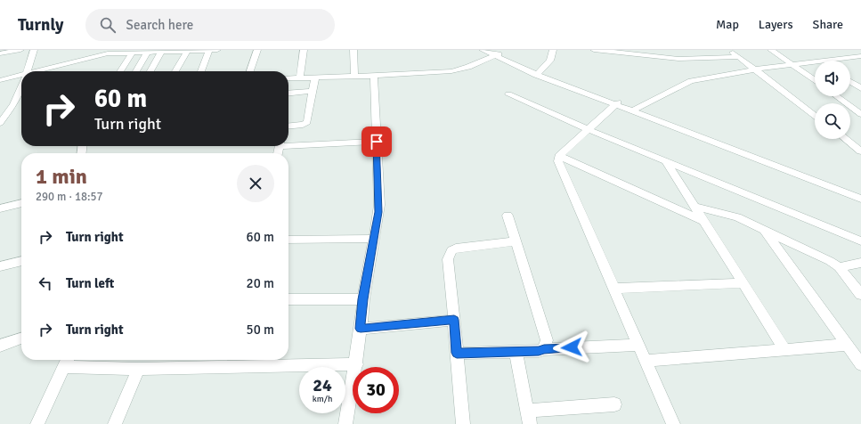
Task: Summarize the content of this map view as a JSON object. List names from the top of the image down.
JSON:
{
  "page": {
    "header": "Turnly",
    "search": "Search here",
    "nav": ["Map", "Layers", "Share"],
    "turn": ["60 m", "Turn right"],
    "heading": ["1 min", "290 m · 18:57"],
    "list": [
      {
        "name": "Turn right",
        "value": "60 m"
      },
      {
        "name": "Turn left",
        "value": "20 m"
      },
      {
        "name": "Turn right",
        "value": "50 m"
      }
    ],
    "speed": "24 km/h",
    "limit": "30"
  }
}
